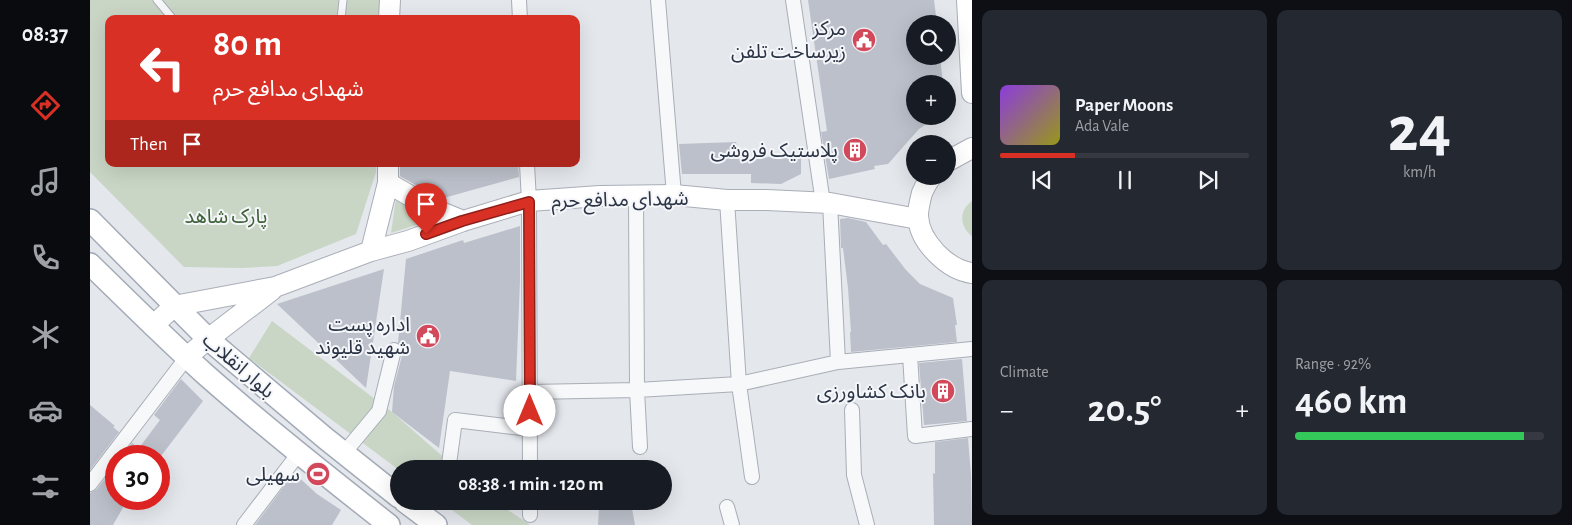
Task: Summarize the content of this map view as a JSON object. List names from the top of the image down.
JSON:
{
  "streets": {
    "main road": ["بلوار انقلاب"],
    "street": ["شهدای مدافع حرم"]
  },
  "parks": ["پارک شاهد"],
  "places": {
    "public building": ["مرکز زیرساخت تلفن", "اداره پست شهید قلیوند"],
    "building": ["پلاستیک فروشی", "بانک کشاورزی"],
    "sports": ["سهیلی"]
  },
  "page": {
    "tabs": "08:37",
    "tile": [
      ["24", "km/h"],
      "Climate",
      ["Range · 92%", "460 km"]
    ],
    "map_buttons": ["+", "−"],
    "turn": ["80 m", "شهدای مدافع حرم"],
    "song": ["Paper Moons", "Ada Vale"],
    "then": "Then",
    "heat": ["−", "20.5°", "+"],
    "limit": "30",
    "trip": "08:38 · 1 min · 120 m"
  }
}
